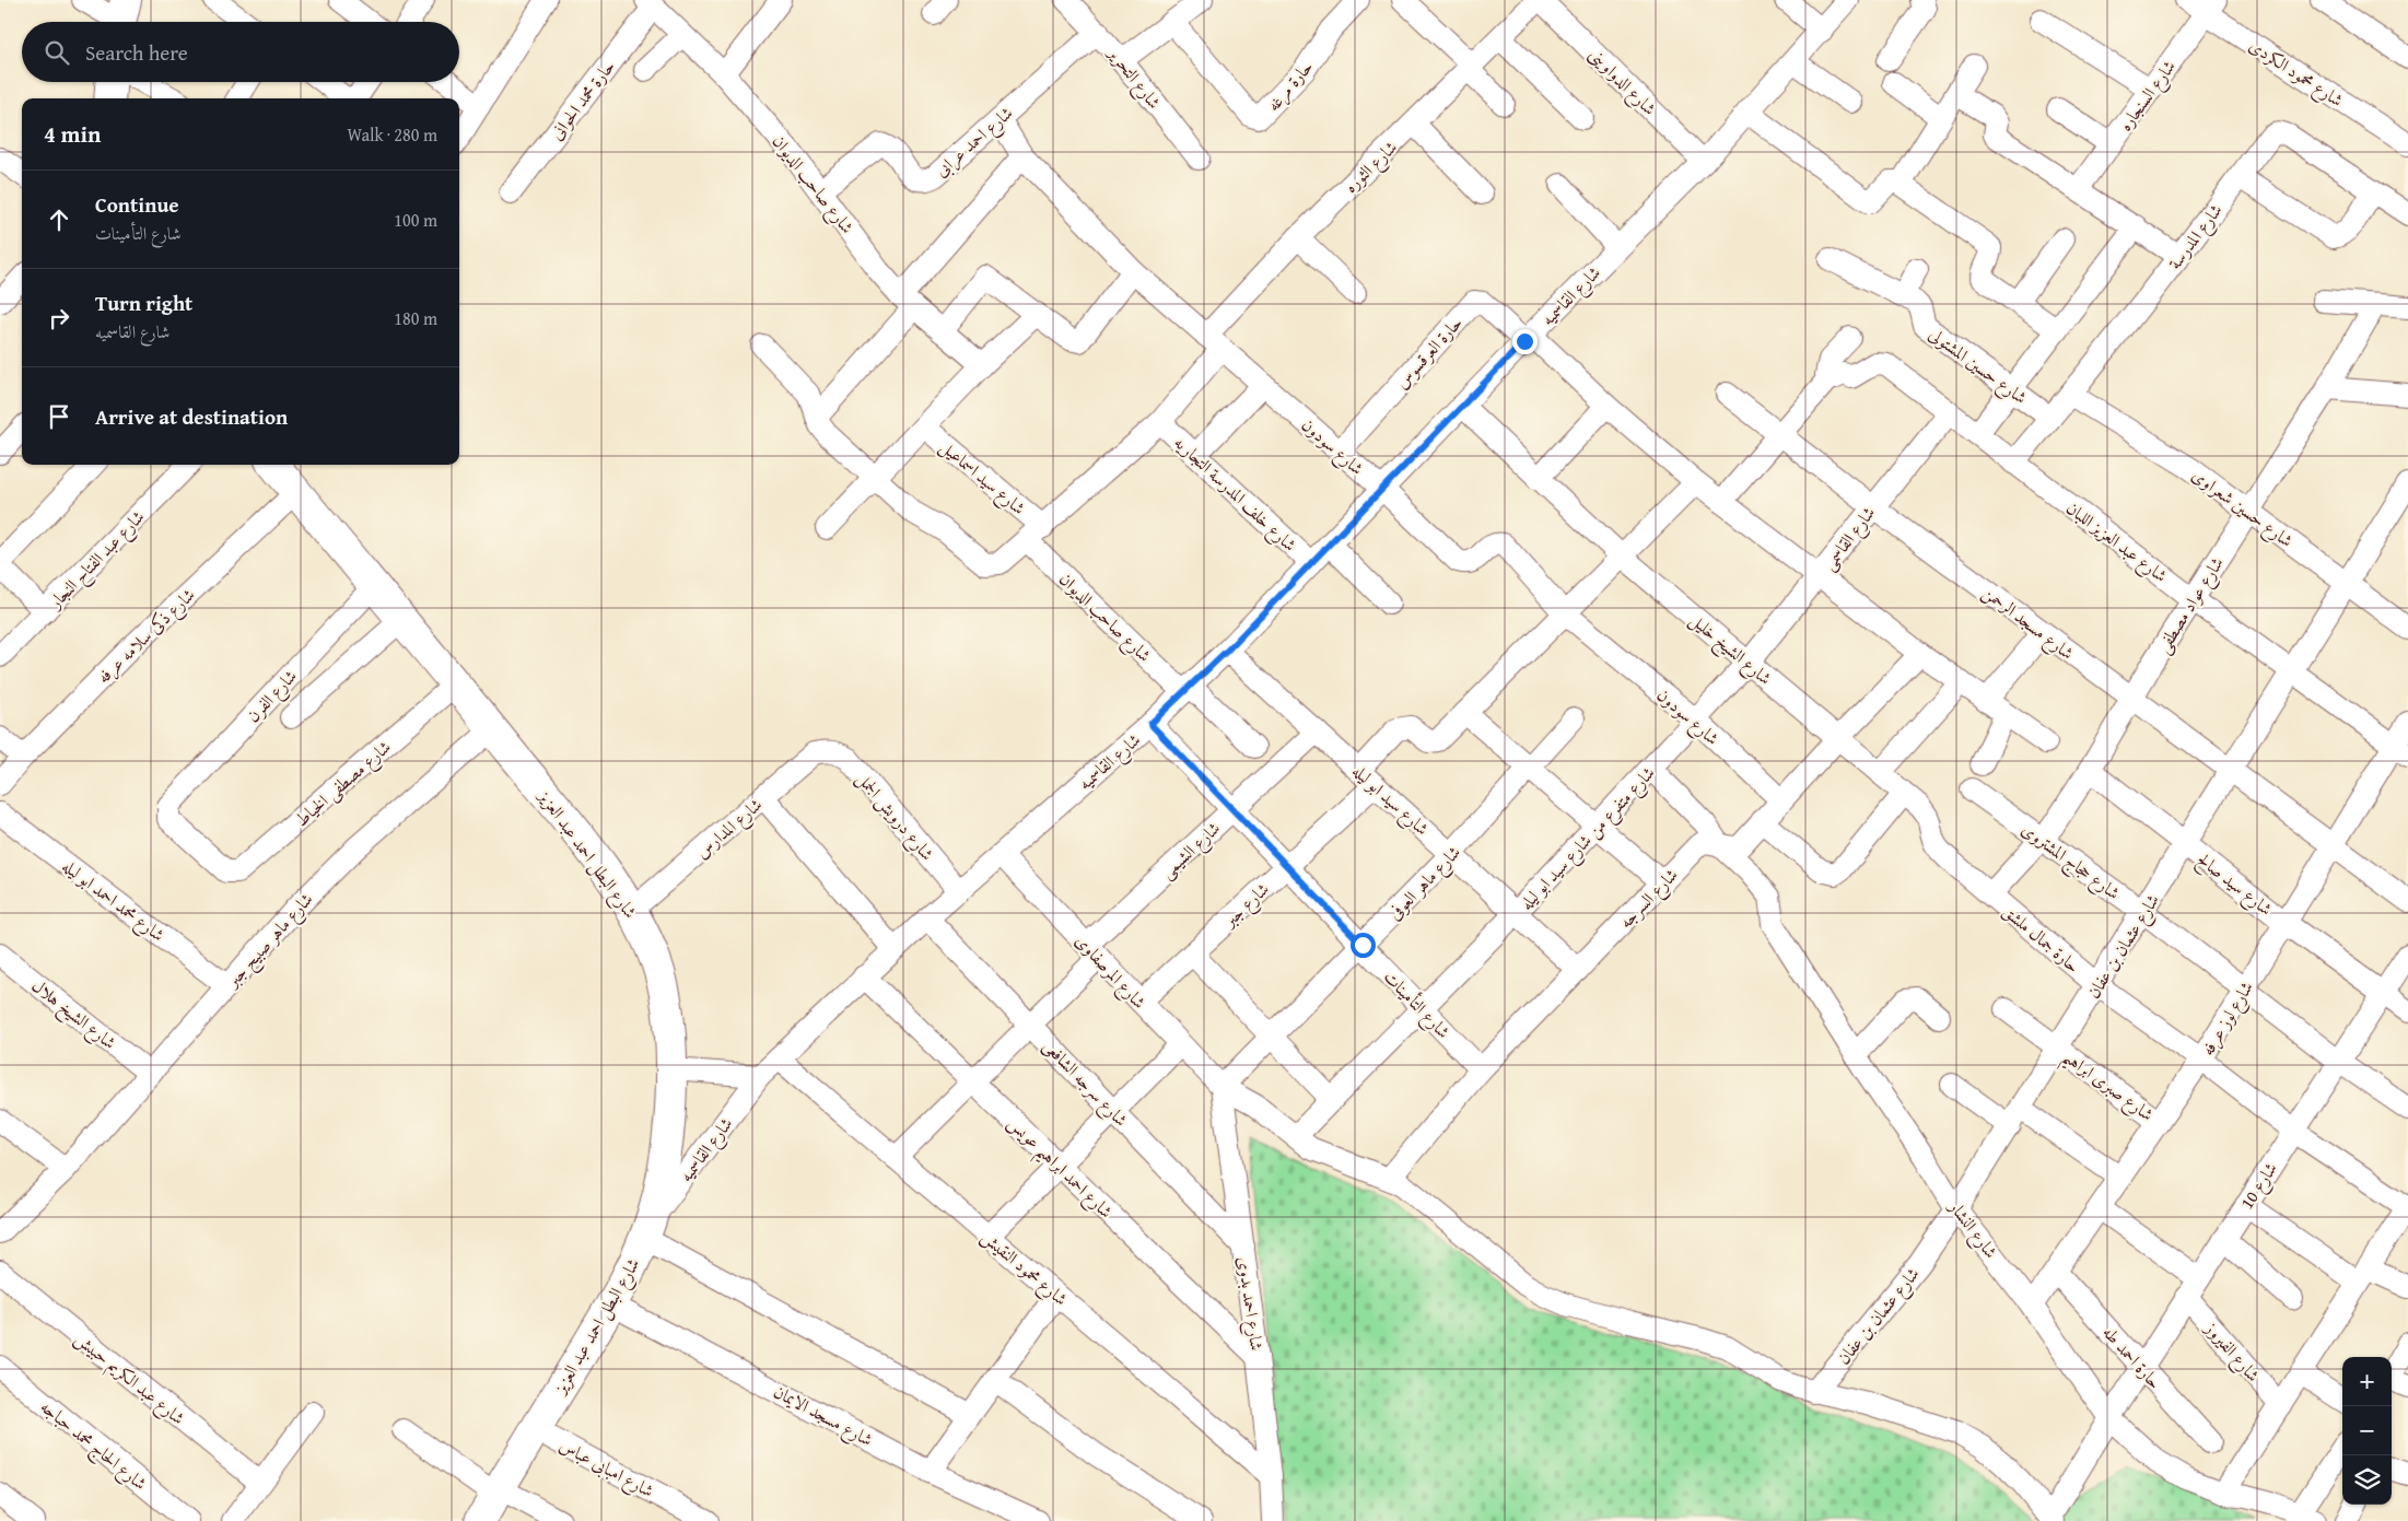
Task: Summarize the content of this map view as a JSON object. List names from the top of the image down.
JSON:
{
  "streets": {
    "main road": ["شارع البطل احمد عبد العزيز"],
    "street": [
      "شارع محمود الكردى",
      "شارع التحرير",
      "شارع الدواوينى",
      "حارة مرغه",
      "شارع السنجاره",
      "حارة محمد الحوانى",
      "شارع احمد عرابى",
      "شارع الثوره",
      "شارع صاحب الديوان",
      "شارع المدرسة",
      "شارع القاسميه",
      "حارة العرقسوس",
      "شارع حسين المشتولى",
      "شارع سودون",
      "شارع سيد اسماعيل",
      "شارع خلف المدرسة التجاريه",
      "شارع حسين شعراوى",
      "شارع القاسمى",
      "شارع عبد العزيز اللبان",
      "شارع عبد الفتاح النجار",
      "شارع عواد مصطفى",
      "شارع مسجد الرحمن",
      "شارع ذكى سلامه عرفه",
      "شارع الشيخ خليل",
      "شارع الفرن",
      "شارع مصطفى الخياط",
      "شارع سيد ابو ليله",
      "شارع درويش الجمل",
      "شارع المدارس",
      "شارع متفرع من شارع سيد ابو ليله",
      "شارع الشيمى",
      "شارع حجاج المشتروى",
      "شارع ماهر العوفى",
      "شارع سيد صالح",
      "شارع السرجه",
      "شارع محمد احمد ابو ليله",
      "شارع جبر",
      "حارة جمال ملشق",
      "شارع ماهر صبيح جبر",
      "شارع عثمان بن عفان",
      "شارع المرصفاوى",
      "شارع التأمينات",
      "شارع الشيخ هلال",
      "شارع لوز عرفه",
      "شارع سرجه الشافعى",
      "شارع صبرى ابراهيم",
      "شارع احمد ابراهيم عويس",
      "شارع 10",
      "شارع النشار",
      "شارع محمود النقيش",
      "شارع احمد بدوى",
      "شارع الفيروز",
      "حارة احمد طه",
      "شارع عبد الكريم حبيش",
      "شارع مسجد الايمان",
      "شارع الحاج محمد حباجه",
      "شارع امبابى عباس"
    ]
  },
  "crossings": [
    ["شارع محمود الكردى", "شارع السنجاره"],
    ["شارع التحرير", "شارع احمد عرابى"],
    ["شارع الدواوينى", "شارع الثوره"],
    ["شارع الدواوينى", "شارع القاسميه"],
    ["حارة محمد الحوانى", "شارع صاحب الديوان"],
    ["شارع احمد عرابى", "شارع صاحب الديوان"],
    ["شارع احمد عرابى", "شارع سودون"],
    ["شارع الثوره", "شارع صاحب الديوان"],
    ["شارع الثوره", "شارع سودون"],
    ["شارع الثوره", "شارع سيد اسماعيل"],
    ["شارع الثوره", "شارع خلف المدرسة التجاريه"],
    ["شارع صاحب الديوان", "شارع القاسميه"],
    ["شارع صاحب الديوان", "شارع سيد اسماعيل"],
    ["شارع المدرسة", "شارع حسين المشتولى"],
    ["شارع المدرسة", "شارع حسين شعراوى"],
    ["شارع المدرسة", "شارع عبد العزيز اللبان"],
    ["شارع القاسميه", "حارة العرقسوس"],
    ["شارع القاسميه", "شارع سودون"],
    ["شارع القاسميه", "شارع خلف المدرسة التجاريه"],
    ["شارع القاسميه", "شارع الشيخ خليل"],
    ["شارع القاسميه", "شارع سيد ابو ليله"],
    ["شارع القاسميه", "شارع درويش الجمل"],
    ["شارع القاسميه", "شارع البطل احمد عبد العزيز"],
    ["شارع القاسميه", "شارع المرصفاوى"],
    ["شارع القاسميه", "شارع التأمينات"],
    ["شارع القاسميه", "شارع سرجه الشافعى"],
    ["شارع القاسميه", "شارع احمد ابراهيم عويس"],
    ["شارع القاسميه", "شارع محمود النقيش"],
    ["حارة العرقسوس", "شارع سودون"],
    ["شارع سودون", "شارع متفرع من شارع سيد ابو ليله"],
    ["شارع سودون", "شارع السرجه"],
    ["شارع سودون", "شارع جبر"],
    ["شارع حسين شعراوى", "شارع عواد مصطفى"],
    ["شارع حسين شعراوى", "شارع عثمان بن عفان"],
    ["شارع القاسمى", "شارع عبد العزيز اللبان"],
    ["شارع القاسمى", "شارع مسجد الرحمن"],
    ["شارع القاسمى", "شارع الشيخ خليل"],
    ["شارع القاسمى", "شارع متفرع من شارع سيد ابو ليله"],
    ["شارع عبد العزيز اللبان", "شارع عواد مصطفى"],
    ["شارع عبد العزيز اللبان", "شارع عثمان بن عفان"],
    ["شارع عبد العزيز اللبان", "شارع لوز عرفه"],
    ["شارع عواد مصطفى", "شارع مسجد الرحمن"],
    ["شارع عواد مصطفى", "شارع الشيخ خليل"],
    ["شارع عواد مصطفى", "شارع حجاج المشتروى"],
    ["شارع عواد مصطفى", "شارع سيد صالح"],
    ["شارع عواد مصطفى", "حارة جمال ملشق"],
    ["شارع مسجد الرحمن", "شارع عثمان بن عفان"],
    ["شارع مسجد الرحمن", "شارع لوز عرفه"],
    ["شارع ذكى سلامه عرفه", "شارع البطل احمد عبد العزيز"],
    ["شارع الشيخ خليل", "شارع متفرع من شارع سيد ابو ليله"],
    ["شارع الشيخ خليل", "شارع السرجه"],
    ["شارع الشيخ خليل", "شارع جبر"],
    ["شارع الشيخ خليل", "حارة جمال ملشق"],
    ["شارع الفرن", "شارع مصطفى الخياط"],
    ["شارع الفرن", "شارع البطل احمد عبد العزيز"],
    ["شارع مصطفى الخياط", "شارع البطل احمد عبد العزيز"],
    ["شارع سيد ابو ليله", "شارع متفرع من شارع سيد ابو ليله"],
    ["شارع سيد ابو ليله", "شارع الشيمى"],
    ["شارع سيد ابو ليله", "شارع ماهر العوفى"],
    ["شارع سيد ابو ليله", "شارع السرجه"],
    ["شارع سيد ابو ليله", "شارع جبر"],
    ["شارع درويش الجمل", "شارع المدارس"],
    ["شارع المدارس", "شارع البطل احمد عبد العزيز"],
    ["شارع متفرع من شارع سيد ابو ليله", "شارع التأمينات"],
    ["شارع متفرع من شارع سيد ابو ليله", "شارع النشار"],
    ["شارع الشيمى", "شارع المرصفاوى"],
    ["شارع الشيمى", "شارع التأمينات"],
    ["شارع الشيمى", "شارع سرجه الشافعى"],
    ["شارع الشيمى", "شارع احمد ابراهيم عويس"],
    ["شارع الشيمى", "شارع محمود النقيش"],
    ["شارع البطل احمد عبد العزيز", "شارع ماهر صبيح جبر"],
    ["شارع البطل احمد عبد العزيز", "شارع مسجد الايمان"],
    ["شارع البطل احمد عبد العزيز", "شارع امبابى عباس"],
    ["شارع حجاج المشتروى", "شارع عثمان بن عفان"],
    ["شارع حجاج المشتروى", "شارع لوز عرفه"],
    ["شارع حجاج المشتروى", "شارع 10"],
    ["شارع ماهر العوفى", "شارع المرصفاوى"],
    ["شارع ماهر العوفى", "شارع التأمينات"],
    ["شارع ماهر العوفى", "شارع احمد بدوى"],
    ["شارع سيد صالح", "شارع عثمان بن عفان"],
    ["شارع سيد صالح", "شارع لوز عرفه"],
    ["شارع سيد صالح", "شارع 10"],
    ["شارع السرجه", "شارع التأمينات"],
    ["شارع السرجه", "شارع النشار"],
    ["شارع محمد احمد ابو ليله", "شارع ماهر صبيح جبر"],
    ["شارع جبر", "شارع المرصفاوى"],
    ["شارع جبر", "شارع التأمينات"],
    ["حارة جمال ملشق", "شارع عثمان بن عفان"],
    ["حارة جمال ملشق", "شارع لوز عرفه"],
    ["حارة جمال ملشق", "شارع 10"],
    ["شارع ماهر صبيح جبر", "شارع الشيخ هلال"],
    ["شارع عثمان بن عفان", "شارع صبرى ابراهيم"],
    ["شارع عثمان بن عفان", "شارع النشار"],
    ["شارع المرصفاوى", "شارع احمد بدوى"],
    ["شارع لوز عرفه", "شارع صبرى ابراهيم"],
    ["شارع لوز عرفه", "شارع النشار"],
    ["شارع لوز عرفه", "حارة احمد طه"],
    ["شارع سرجه الشافعى", "شارع احمد بدوى"],
    ["شارع احمد ابراهيم عويس", "شارع احمد بدوى"],
    ["شارع 10", "شارع النشار"],
    ["شارع 10", "شارع الفيروز"],
    ["شارع 10", "حارة احمد طه"],
    ["شارع محمود النقيش", "شارع احمد بدوى"]
  ],
  "page": {
    "search": "Search here",
    "heading": ["4 min", "Walk · 280 m"],
    "list": [
      ["Continue", "شارع التأمينات", "100 m"],
      ["Turn right", "شارع القاسميه", "180 m"],
      "Arrive at destination"
    ],
    "map_buttons": ["+", "−"]
  }
}
